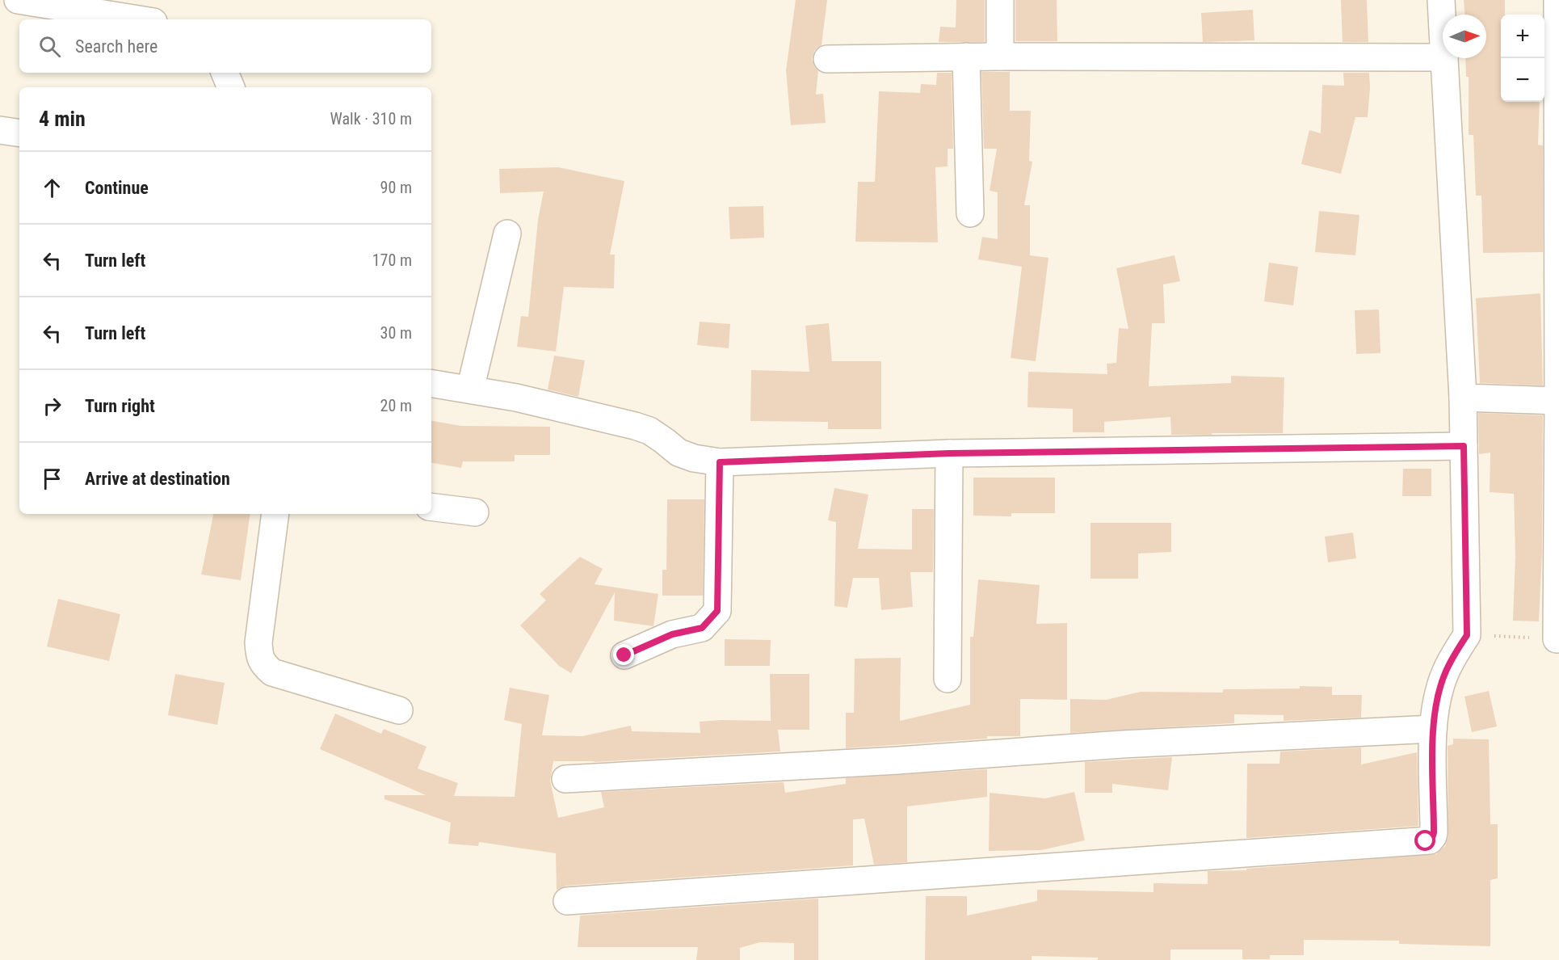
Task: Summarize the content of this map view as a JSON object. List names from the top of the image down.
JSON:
{
  "north": "right",
  "page": {
    "map_buttons": ["+", "−"],
    "search": "Search here",
    "heading": ["4 min", "Walk · 310 m"],
    "list": [
      ["Continue", "90 m"],
      ["Turn left", "170 m"],
      ["Turn left", "30 m"],
      ["Turn right", "20 m"],
      "Arrive at destination"
    ]
  }
}
